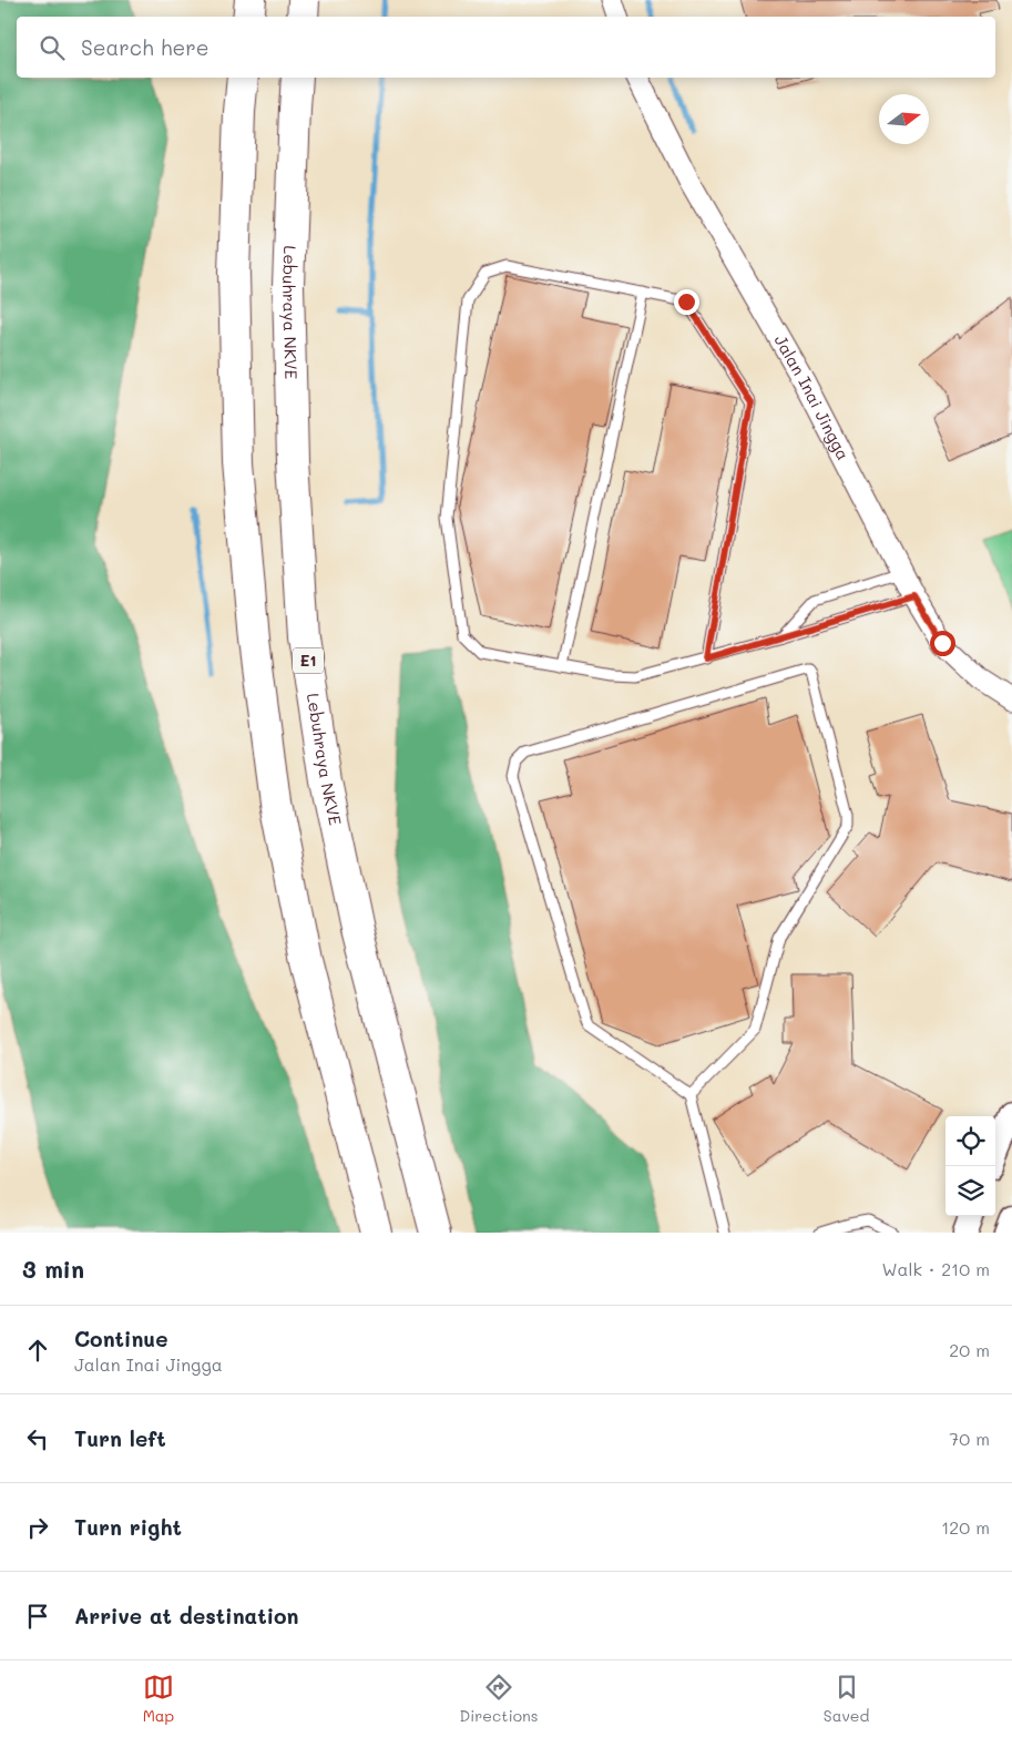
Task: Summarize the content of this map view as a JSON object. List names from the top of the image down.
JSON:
{
  "streets": {
    "highway": ["Lebuhraya NKVE", "E1"],
    "street": ["Jalan Inai Jingga"]
  },
  "north": "right",
  "page": {
    "search": "Search here",
    "heading": ["3 min", "Walk · 210 m"],
    "list": [
      ["Continue", "Jalan Inai Jingga", "20 m"],
      ["Turn left", "70 m"],
      ["Turn right", "120 m"],
      "Arrive at destination"
    ],
    "nav": ["Map", "Directions", "Saved"]
  }
}
